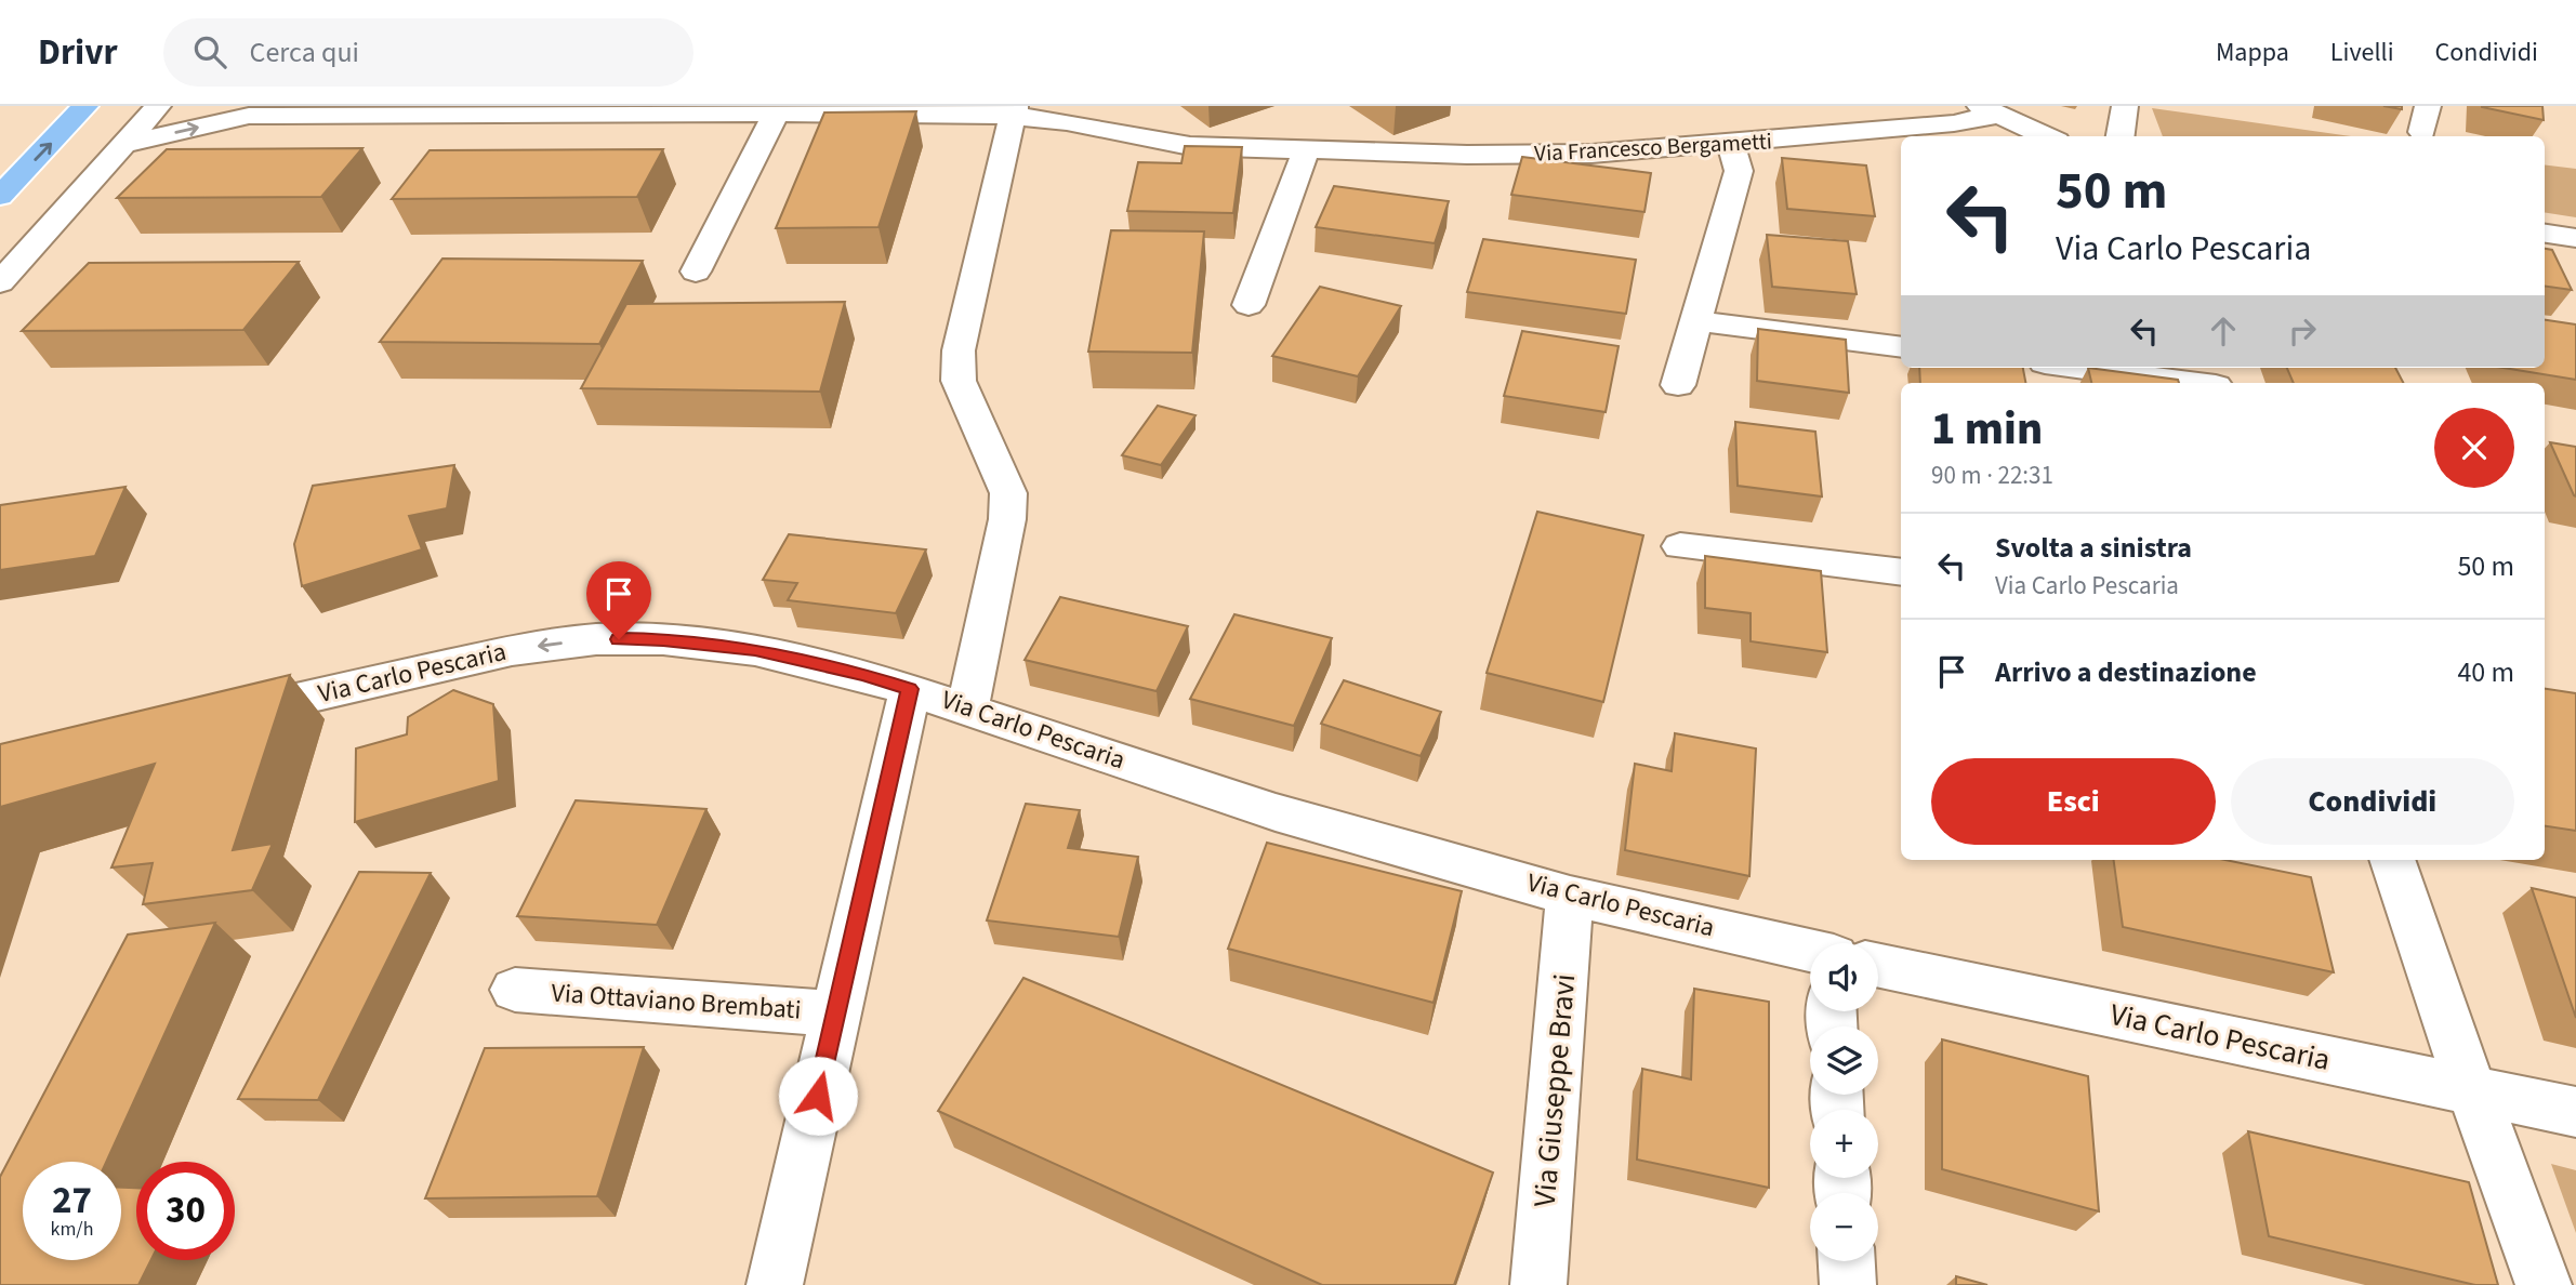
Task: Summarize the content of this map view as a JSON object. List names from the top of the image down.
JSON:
{
  "streets": {
    "street": [
      "Via Francesco Bergametti",
      "Via Carlo Pescaria",
      "Via Ottaviano Brembati",
      "Via Giuseppe Bravi"
    ]
  },
  "crossings": [
    ["Via Carlo Pescaria", "Via Ottaviano Brembati"],
    ["Via Carlo Pescaria", "Via Giuseppe Bravi"]
  ],
  "page": {
    "header": "Drivr",
    "search": "Cerca qui",
    "nav": ["Mappa", "Livelli", "Condividi"],
    "turn": ["50 m", "Via Carlo Pescaria"],
    "heading": ["1 min", "90 m · 22:31"],
    "list": [
      {
        "name": "Svolta a sinistra",
        "note": "Via Carlo Pescaria",
        "value": "50 m"
      },
      {
        "name": "Arrivo a destinazione",
        "value": "40 m"
      }
    ],
    "buttons": ["Esci", "Condividi"],
    "map_buttons": ["+", "−"],
    "speed": "27 km/h",
    "limit": "30"
  }
}
